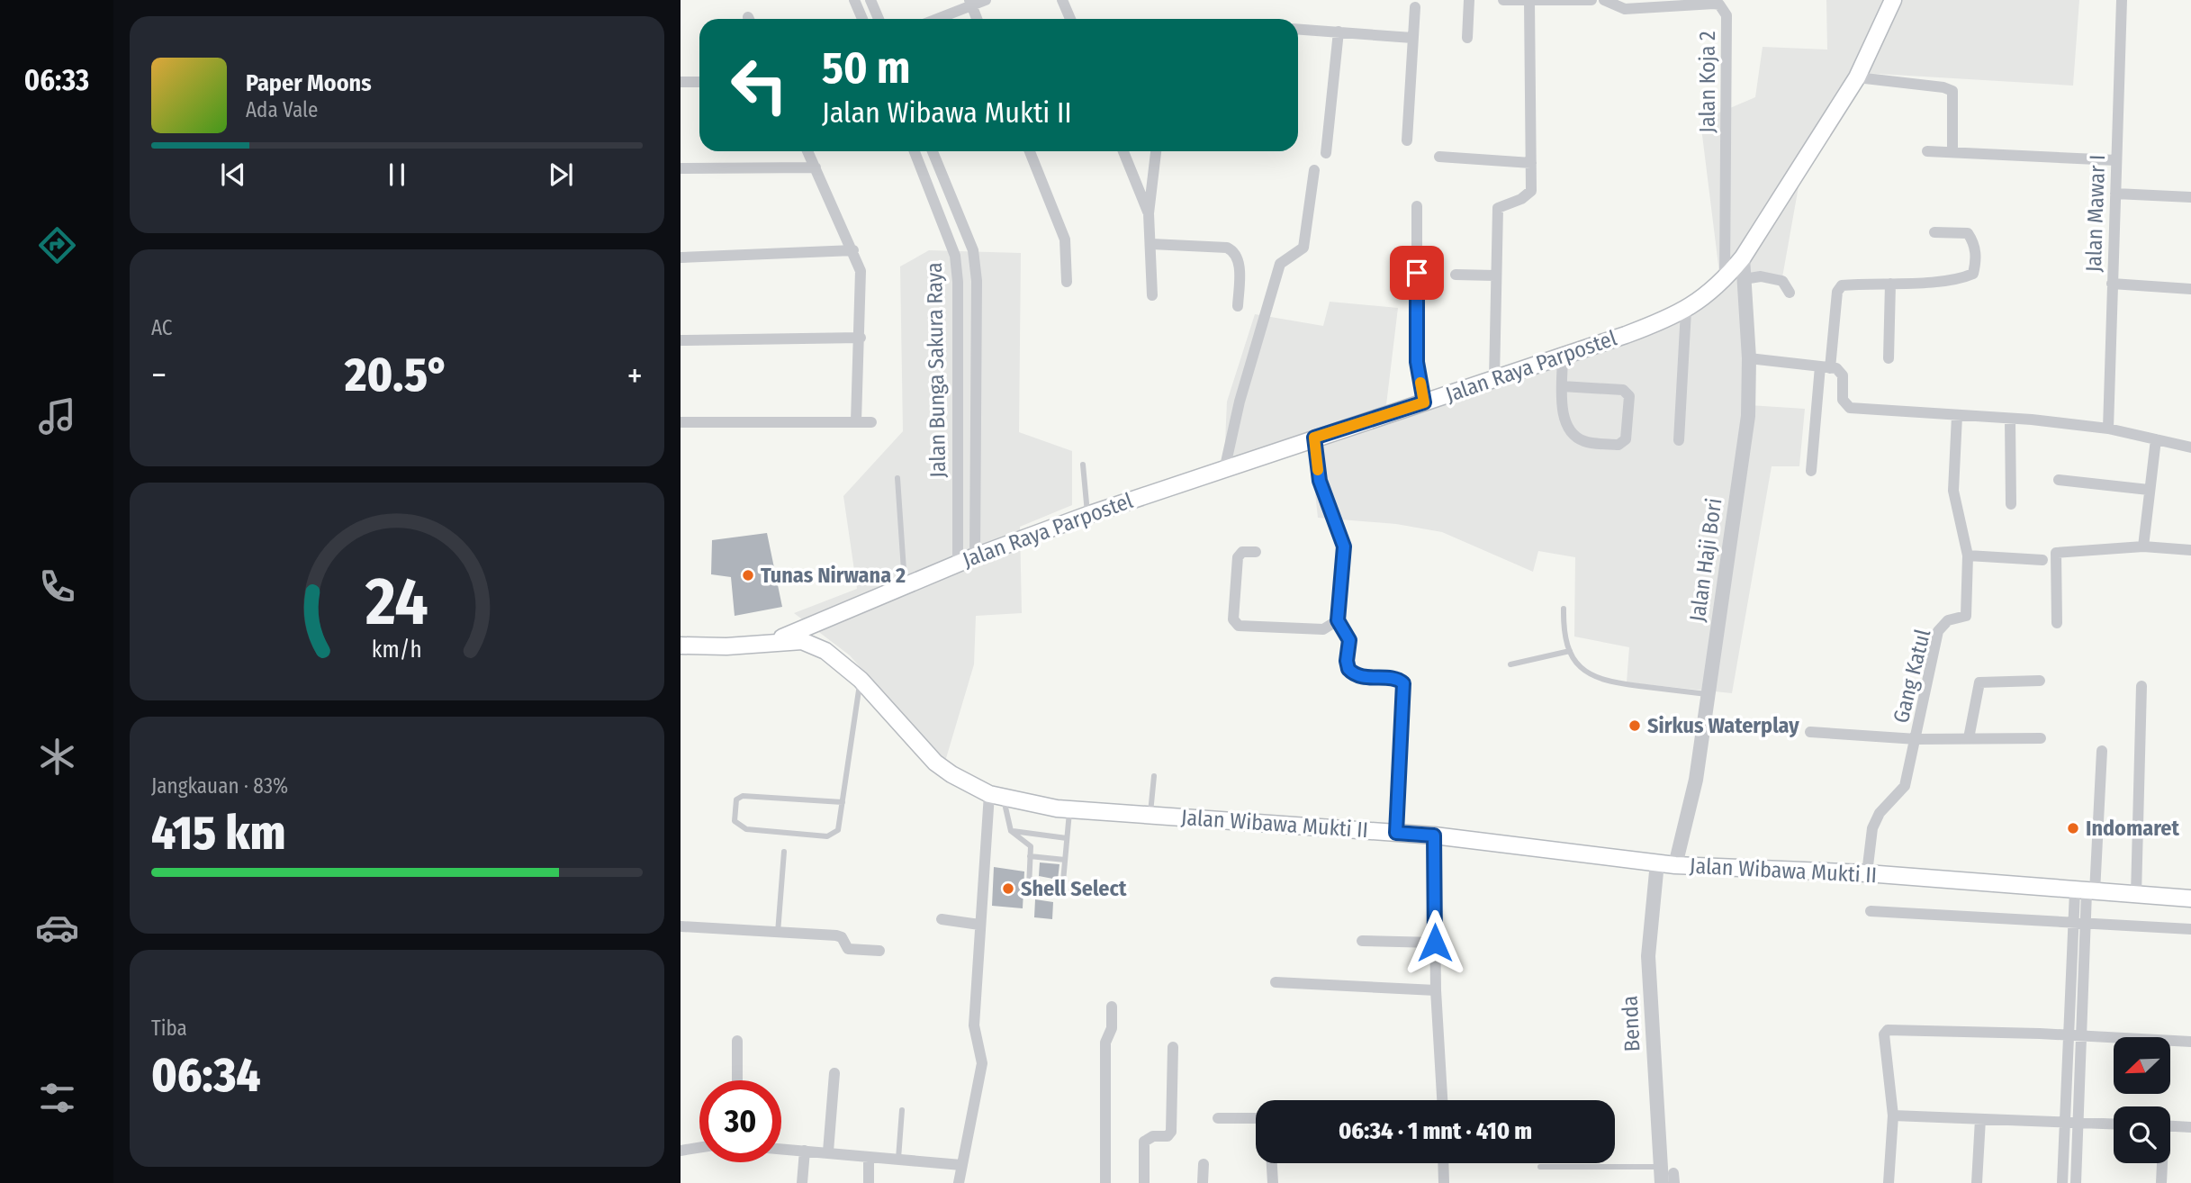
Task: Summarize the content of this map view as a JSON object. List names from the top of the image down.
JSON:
{
  "streets": {
    "main road": ["Jalan Raya Parpostel", "Jalan Wibawa Mukti II"],
    "street": [
      "Jalan Koja 2",
      "Jalan Mawar I",
      "Jalan Bunga Sakura Raya",
      "Jalan Haji Bori",
      "Gang Katul",
      "Benda"
    ]
  },
  "crossings": [
    ["Jalan Koja 2", "Jalan Raya Parpostel"],
    ["Jalan Raya Parpostel", "Jalan Bunga Sakura Raya"],
    ["Jalan Raya Parpostel", "Jalan Haji Bori"],
    ["Jalan Raya Parpostel", "Jalan Wibawa Mukti II"],
    ["Jalan Haji Bori", "Jalan Wibawa Mukti II"],
    ["Gang Katul", "Jalan Wibawa Mukti II"],
    ["Jalan Wibawa Mukti II", "Benda"]
  ],
  "places": [
    "Tunas Nirwana 2",
    "Sirkus Waterplay",
    "Indomaret",
    "Shell Select"
  ],
  "north": "bottom left",
  "page": {
    "tabs": "06:33",
    "turn": ["50 m", "Jalan Wibawa Mukti II"],
    "song": ["Paper Moons", "Ada Vale"],
    "tile": [
      "AC",
      ["Jangkauan · 83%", "415 km"],
      ["Tiba", "06:34"]
    ],
    "heat": ["−", "20.5°", "+"],
    "limit": "30",
    "trip": "06:34 · 1 mnt · 410 m",
    "gauge": ["24", "km/h"]
  }
}
